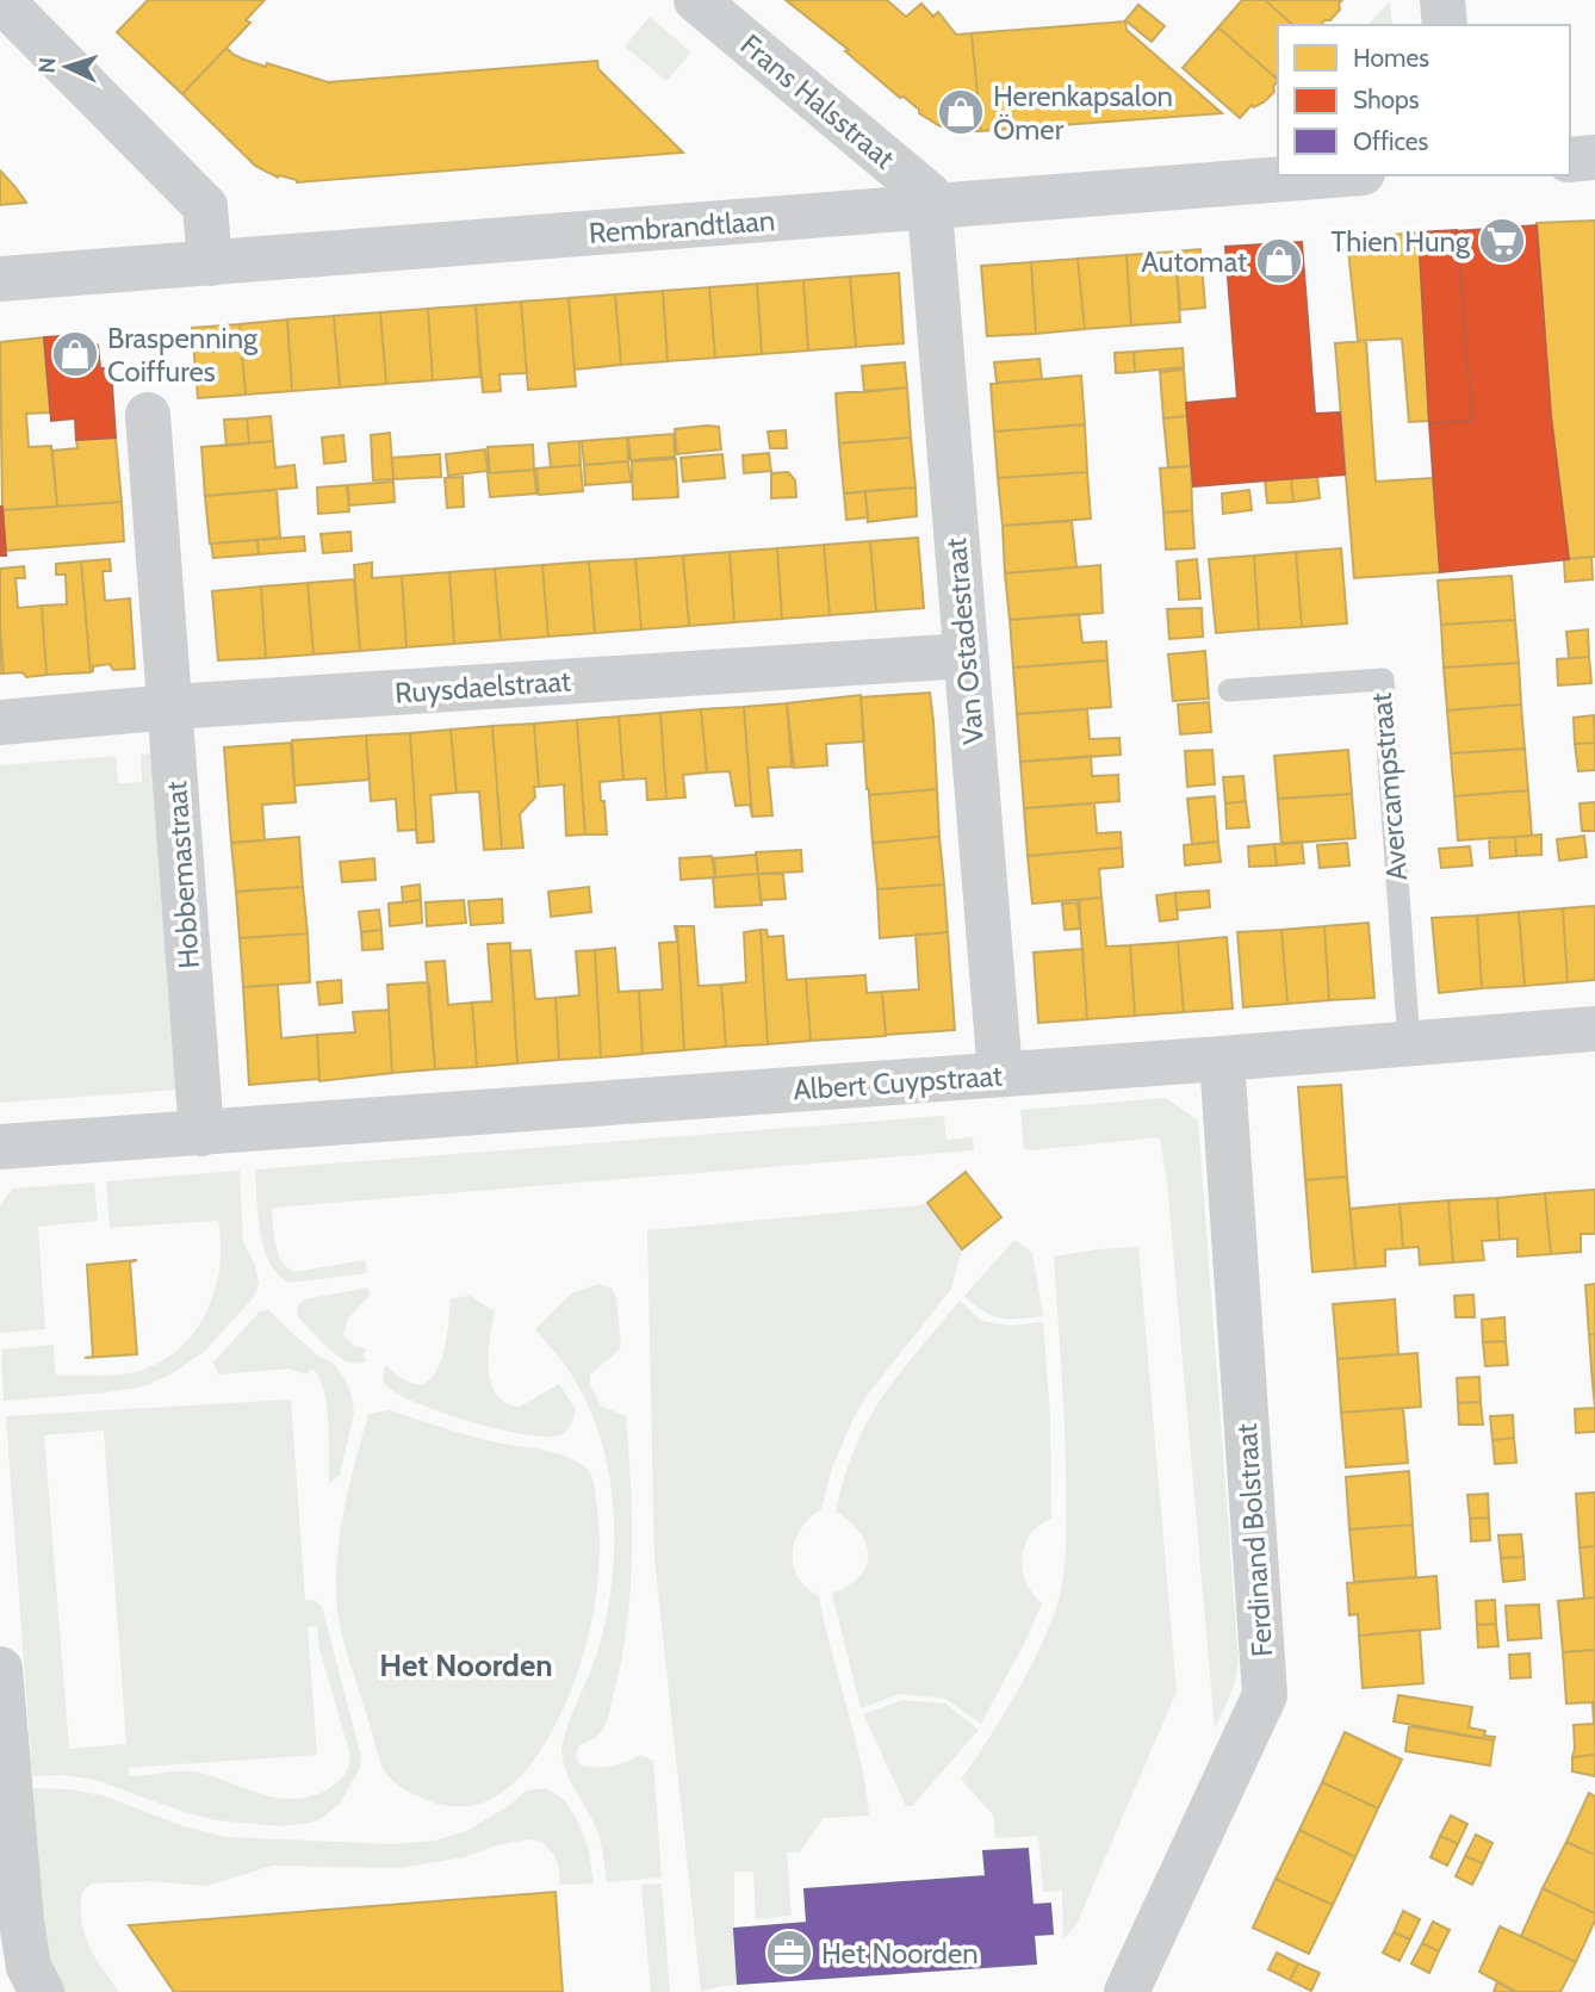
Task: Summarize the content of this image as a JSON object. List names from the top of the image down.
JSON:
{
  "streets": {
    "street": [
      "Frans Halsstraat",
      "Rembrandtlaan",
      "Van Ostadestraat",
      "Ruysdaelstraat",
      "Hobbemastraat",
      "Albert Cuypstraat",
      "Ferdinand Bolstraat"
    ],
    "lane": ["Avercampstraat"]
  },
  "crossings": [
    ["Frans Halsstraat", "Rembrandtlaan"],
    ["Frans Halsstraat", "Van Ostadestraat"],
    ["Rembrandtlaan", "Van Ostadestraat"],
    ["Van Ostadestraat", "Ruysdaelstraat"],
    ["Van Ostadestraat", "Albert Cuypstraat"],
    ["Ruysdaelstraat", "Hobbemastraat"],
    ["Avercampstraat", "Albert Cuypstraat"],
    ["Hobbemastraat", "Albert Cuypstraat"],
    ["Albert Cuypstraat", "Ferdinand Bolstraat"]
  ],
  "districts": ["Het Noorden"],
  "places": {
    "shop": ["Herenkapsalon Ömer", "Automat", "Braspenning Coiffures"],
    "supermarket": ["Thien Hung"],
    "office": ["Het Noorden"]
  },
  "legend": ["Homes", "Shops", "Offices"],
  "north": "left"
}
